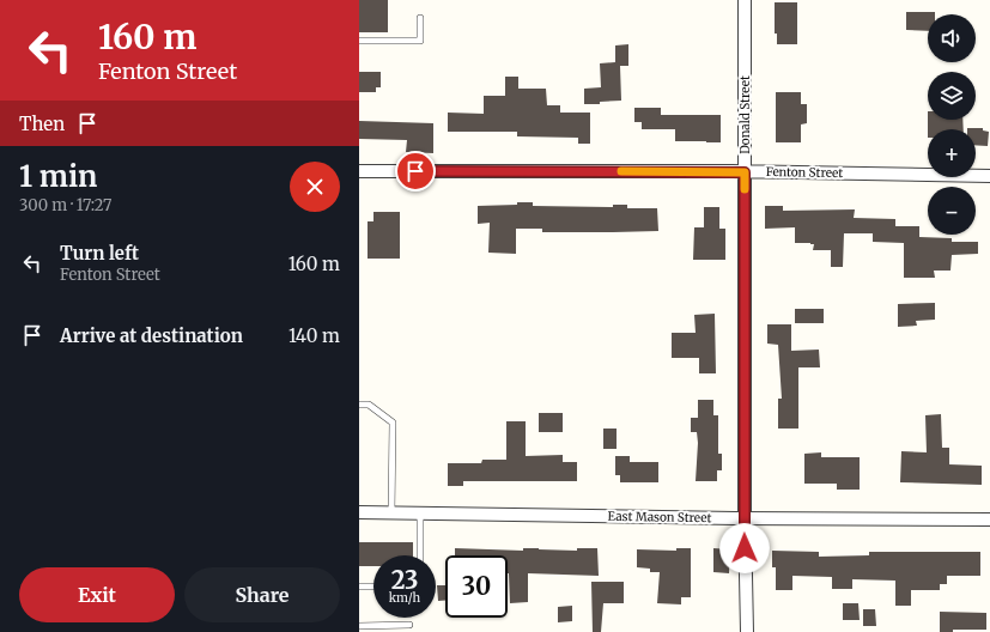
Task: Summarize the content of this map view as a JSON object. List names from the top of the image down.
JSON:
{
  "streets": {
    "street": ["Donald Street", "Fenton Street", "East Mason Street"]
  },
  "crossings": [
    ["Donald Street", "Fenton Street"],
    ["Donald Street", "East Mason Street"]
  ],
  "page": {
    "turn": ["160 m", "Fenton Street"],
    "map_buttons": ["+", "−"],
    "then": "Then",
    "heading": ["1 min", "300 m · 17:27"],
    "list": [
      {
        "name": "Turn left",
        "note": "Fenton Street",
        "value": "160 m"
      },
      {
        "name": "Arrive at destination",
        "value": "140 m"
      }
    ],
    "speed": "23 km/h",
    "limit": "30",
    "buttons": ["Exit", "Share"]
  }
}
